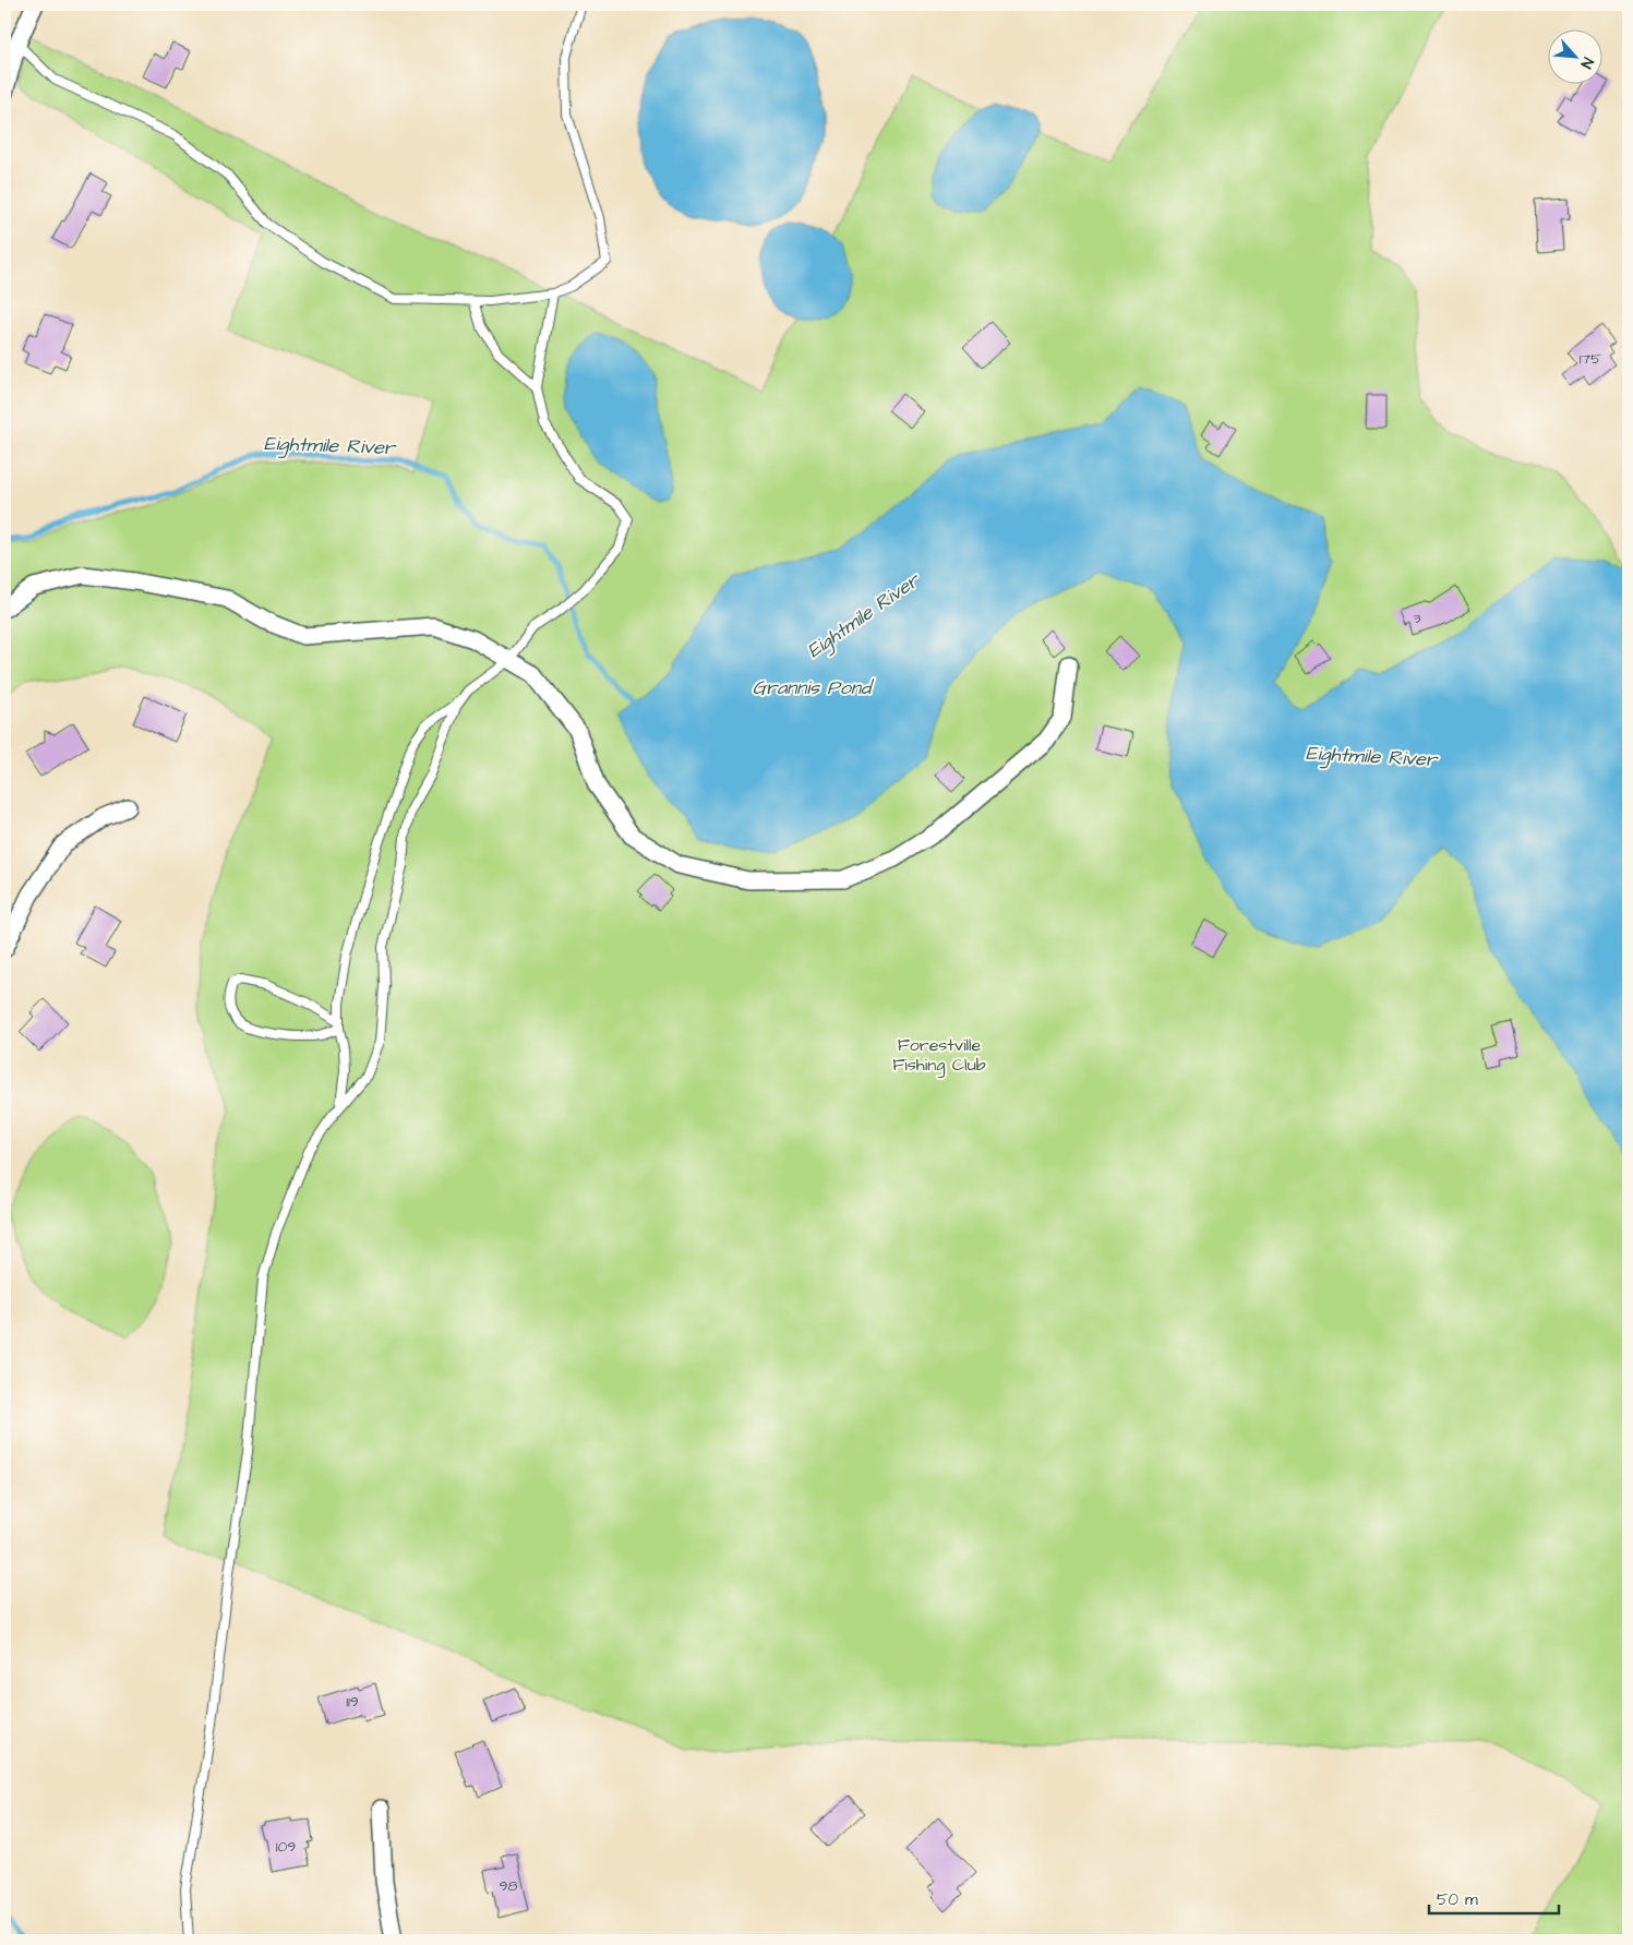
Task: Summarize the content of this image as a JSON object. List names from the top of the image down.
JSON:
{
  "water": ["Eightmile River", "Grannis Pond"],
  "parks": ["Forestville Fishing Club"],
  "house_numbers": [
    "175",
    "3",
    "119",
    "109",
    "98"
  ],
  "scale_bar": "50 m",
  "north": "bottom right"
}
